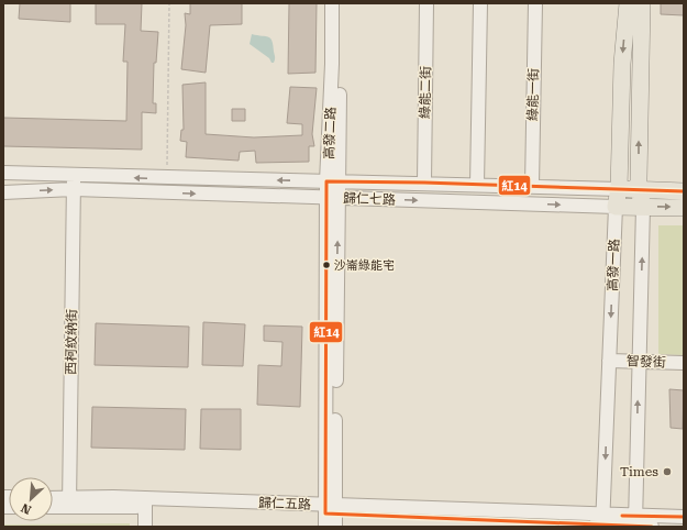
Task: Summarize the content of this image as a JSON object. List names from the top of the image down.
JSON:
{
  "streets": {
    "main road": ["歸仁七路", "高發一路"],
    "street": [
      "綠能二街",
      "綠能一街",
      "高發二路",
      "西柯紋納街",
      "智發街",
      "歸仁五路"
    ]
  },
  "crossings": [
    ["綠能二街", "歸仁七路"],
    ["綠能一街", "歸仁七路"],
    ["高發二路", "歸仁七路"],
    ["高發二路", "歸仁五路"],
    ["歸仁七路", "高發一路"],
    ["歸仁七路", "西柯紋納街"],
    ["高發一路", "智發街"],
    ["高發一路", "歸仁五路"],
    ["西柯紋納街", "歸仁五路"]
  ],
  "places": ["沙崙綠能宅", "Times"],
  "lines": ["transit line 紅14"],
  "north": "bottom left"
}
